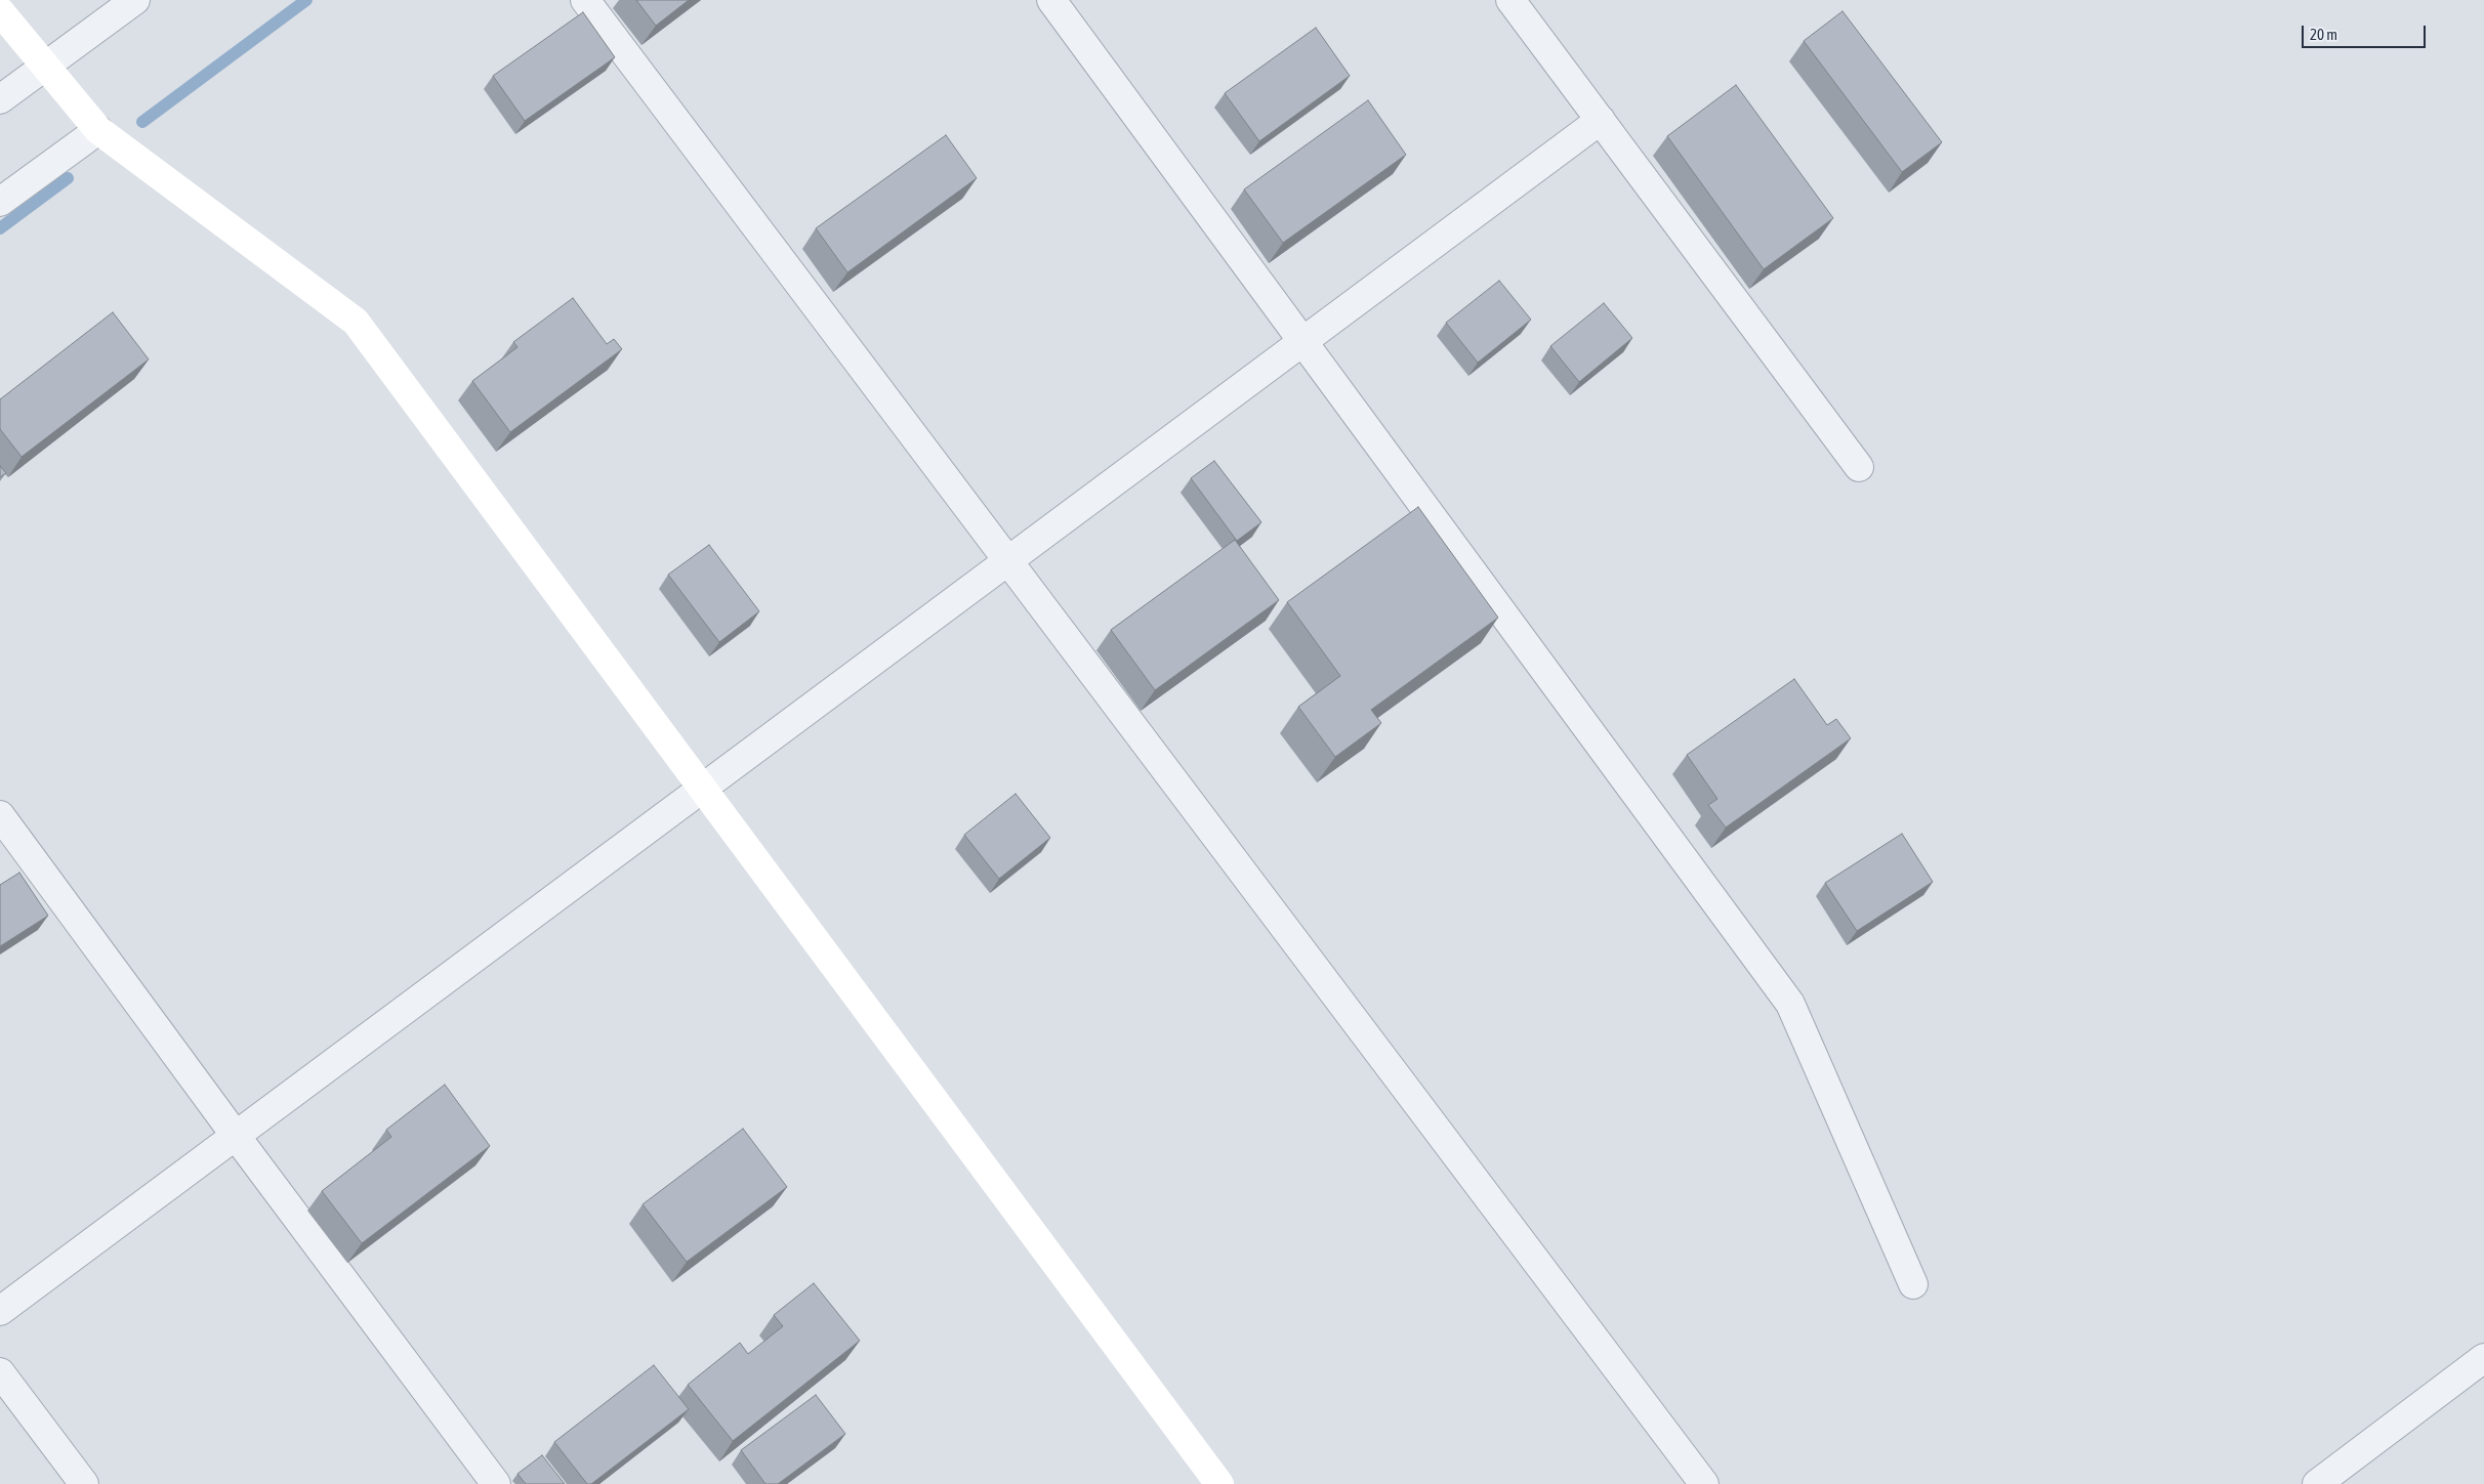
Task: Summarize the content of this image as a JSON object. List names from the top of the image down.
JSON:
{
  "scale_bar": "20 m"
}
